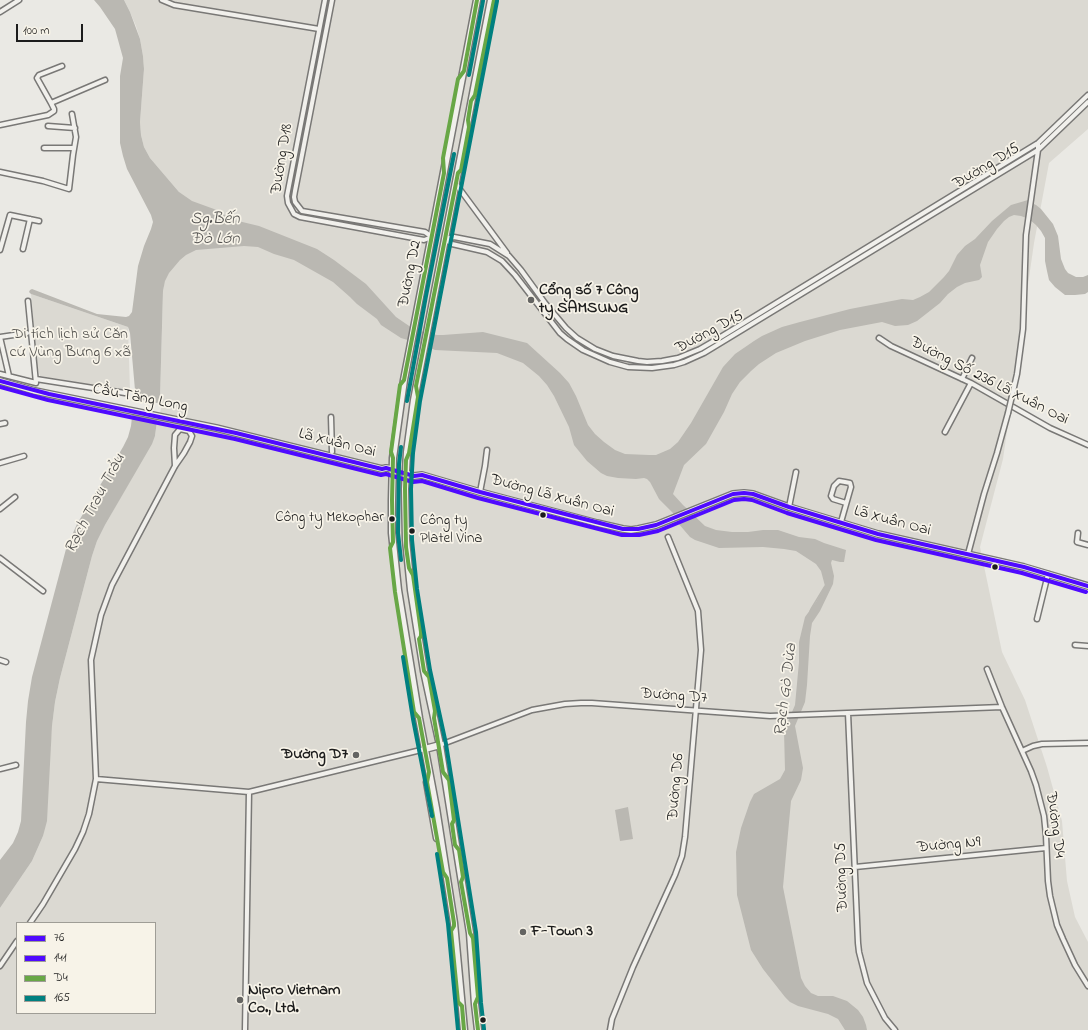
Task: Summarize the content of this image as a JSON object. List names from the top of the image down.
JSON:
{
  "streets": {
    "main road": [
      "Đường D2",
      "Cầu Tăng Long",
      "Lã Xuân Oai",
      "Đường Lã Xuân Oai"
    ],
    "street": [
      "Đường D18",
      "Đường D15",
      "Đường Số 236 Lã Xuân Oai",
      "Đường D7",
      "Đường D6",
      "Đường D4",
      "Đường N9",
      "Đường D5"
    ]
  },
  "crossings": [
    ["Đường D18", "Đường D2"],
    ["Đường D15", "Đường D2"],
    ["Đường D2", "Lã Xuân Oai"],
    ["Đường D2", "Đường Lã Xuân Oai"],
    ["Đường D2", "Đường D7"],
    ["Cầu Tăng Long", "Lã Xuân Oai"],
    ["Lã Xuân Oai", "Đường Lã Xuân Oai"],
    ["Đường D7", "Đường D6"],
    ["Đường D7", "Đường D5"],
    ["Đường D4", "Đường N9"],
    ["Đường N9", "Đường D5"]
  ],
  "water": ["Sg.Bến Đò Lớn", "Rạch Trau Trảu", "Rạch Gò Dừa"],
  "parks": ["Di tích lịch sử Căn cứ Vùng Bưng 6 xã"],
  "places": [
    "Cổng số 7 Công ty SAMSUNG",
    "Công ty Mekophar",
    "Công ty Platel Vina",
    "Đường D7",
    "F-Town 3",
    "Nipro Vietnam Co., Ltd."
  ],
  "lines": [
    "transit line D4",
    "transit line 165",
    "transit line 76",
    "transit line 141"
  ],
  "legend": [
    "76",
    "141",
    "D4",
    "165"
  ],
  "scale_bar": "100 m"
}
